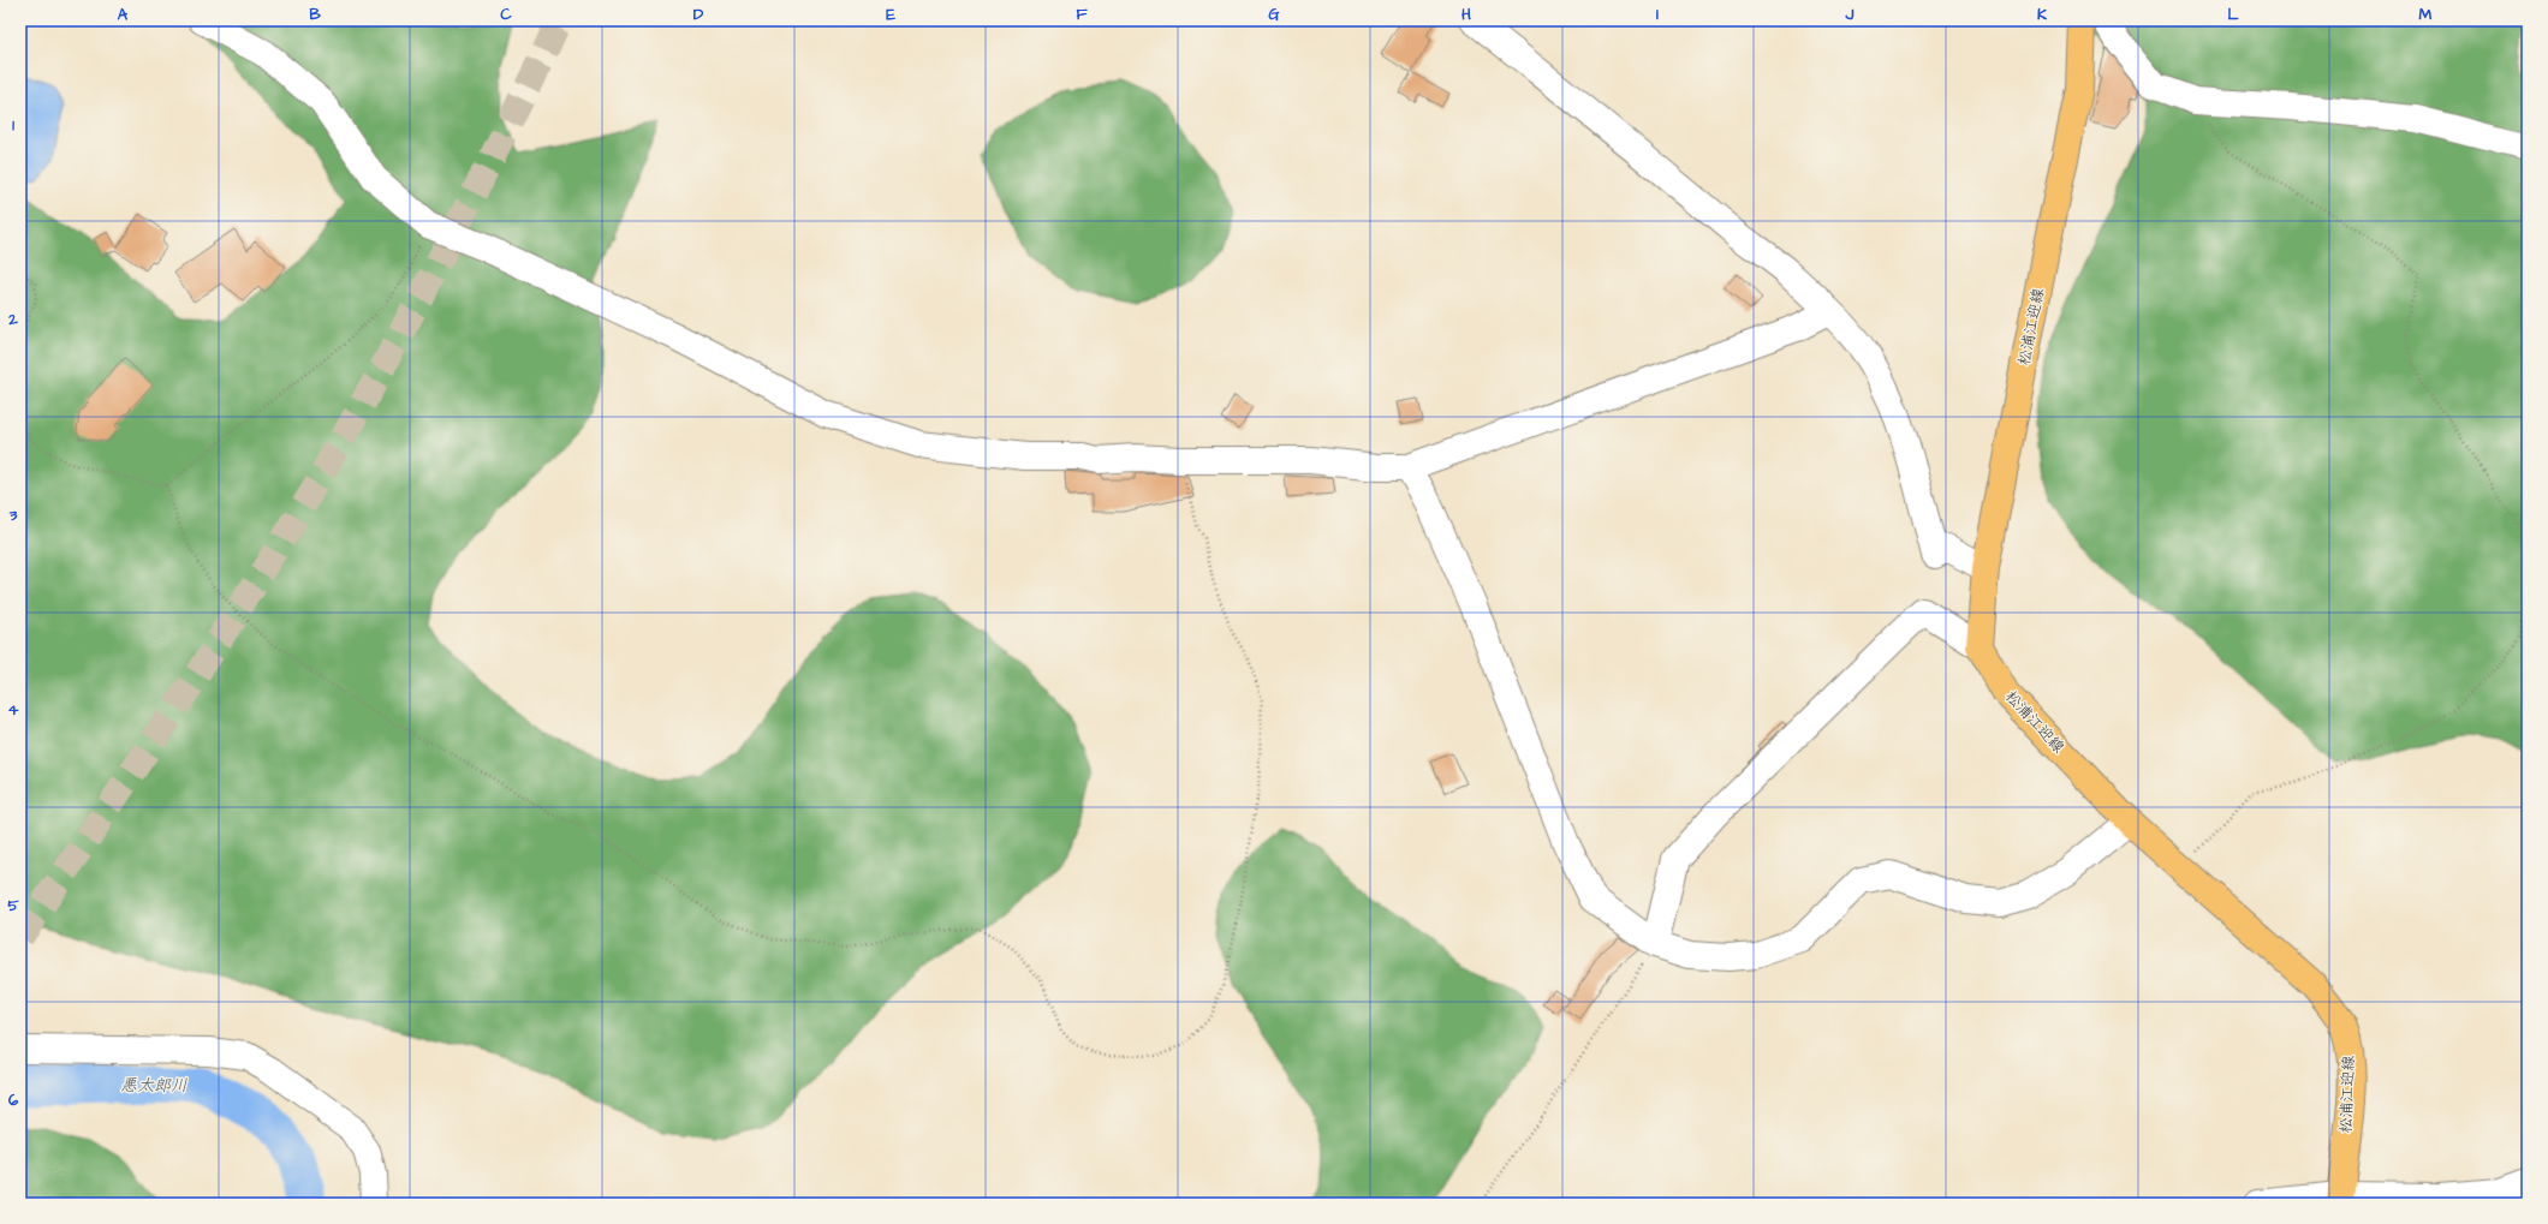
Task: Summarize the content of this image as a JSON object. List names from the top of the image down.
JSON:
{
  "streets": {
    "main road": ["松浦江迎線"]
  },
  "water": ["悪太郎川"],
  "grid": {
    "columns": [
      "A",
      "B",
      "C",
      "D",
      "E",
      "F",
      "G",
      "H",
      "I",
      "J",
      "K",
      "L",
      "M"
    ],
    "rows": [
      "1",
      "2",
      "3",
      "4",
      "5",
      "6"
    ]
  }
}
